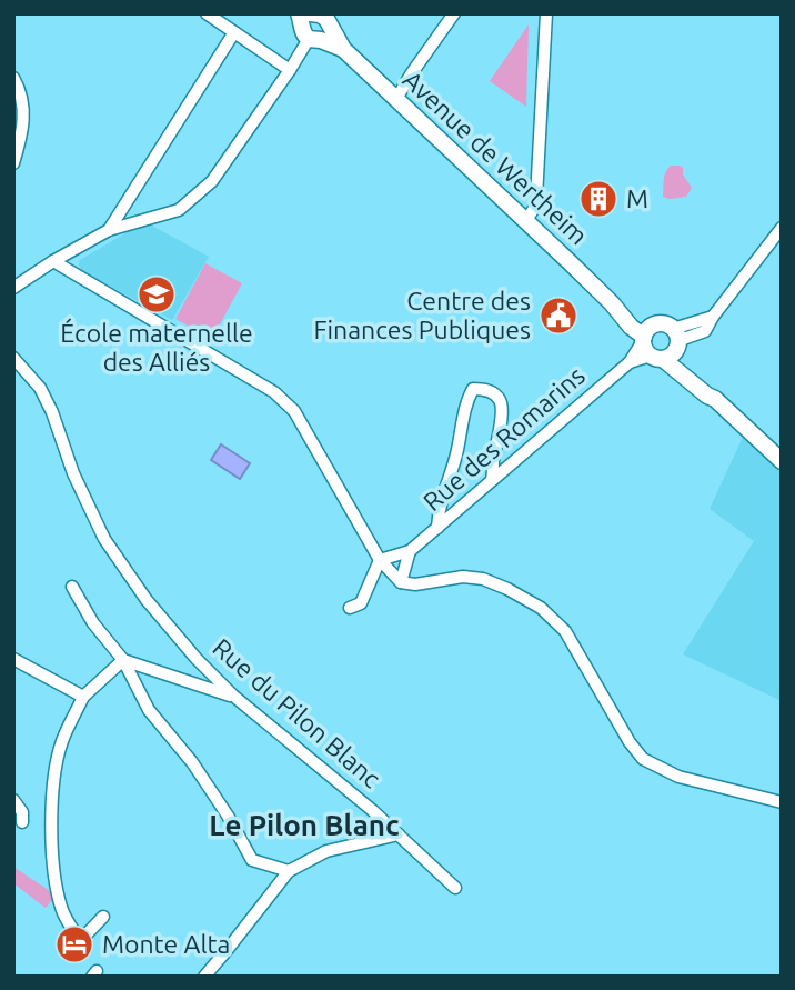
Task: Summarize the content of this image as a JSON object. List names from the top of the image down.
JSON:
{
  "streets": {
    "street": ["Avenue de Wertheim", "Rue des Romarins", "Rue du Pilon Blanc"]
  },
  "crossings": [
    ["Avenue de Wertheim", "Rue des Romarins"]
  ],
  "districts": ["Le Pilon Blanc"],
  "places": {
    "building": ["M"],
    "school or university": ["École maternelle des Alliés"],
    "public building": ["Centre des Finances Publiques"],
    "hotel": ["Monte Alta"]
  }
}
